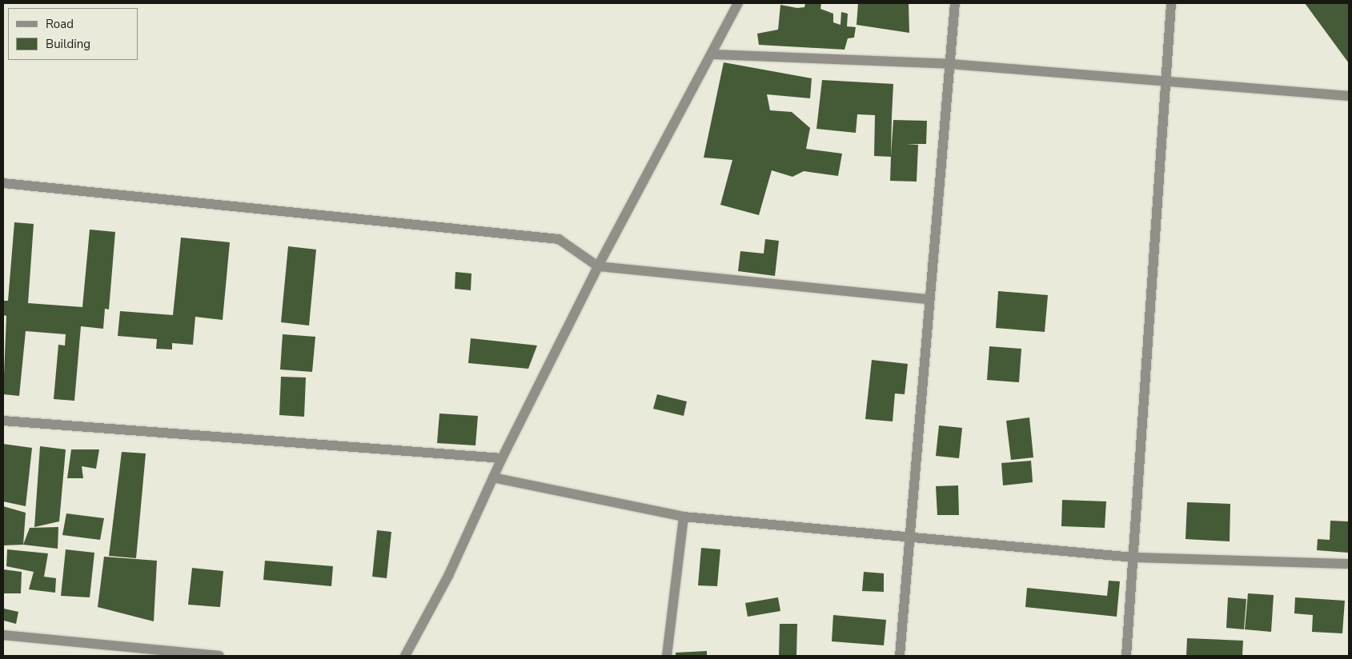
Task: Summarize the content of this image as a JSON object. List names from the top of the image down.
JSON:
{
  "legend": ["Road", "Building"]
}
